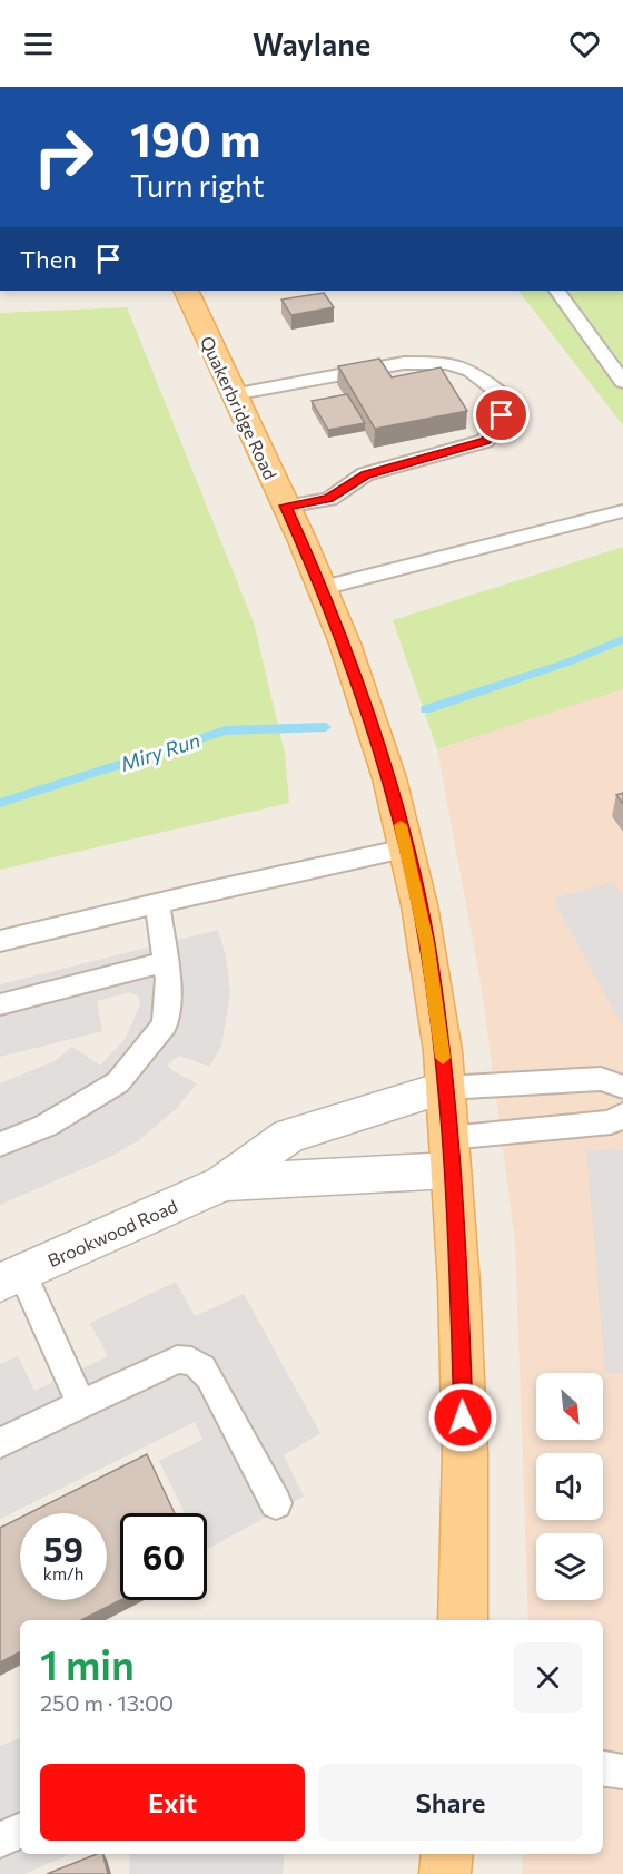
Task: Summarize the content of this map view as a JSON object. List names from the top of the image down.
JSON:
{
  "streets": {
    "main road": ["Quakerbridge Road"],
    "street": ["Brookwood Road"]
  },
  "crossings": [
    ["Quakerbridge Road", "Brookwood Road"]
  ],
  "water": ["Miry Run"],
  "north": "bottom right",
  "page": {
    "header": "Waylane",
    "turn": ["190 m", "Turn right"],
    "then": "Then",
    "speed": "59 km/h",
    "limit": "60",
    "heading": ["1 min", "250 m · 13:00"],
    "buttons": ["Exit", "Share"]
  }
}
